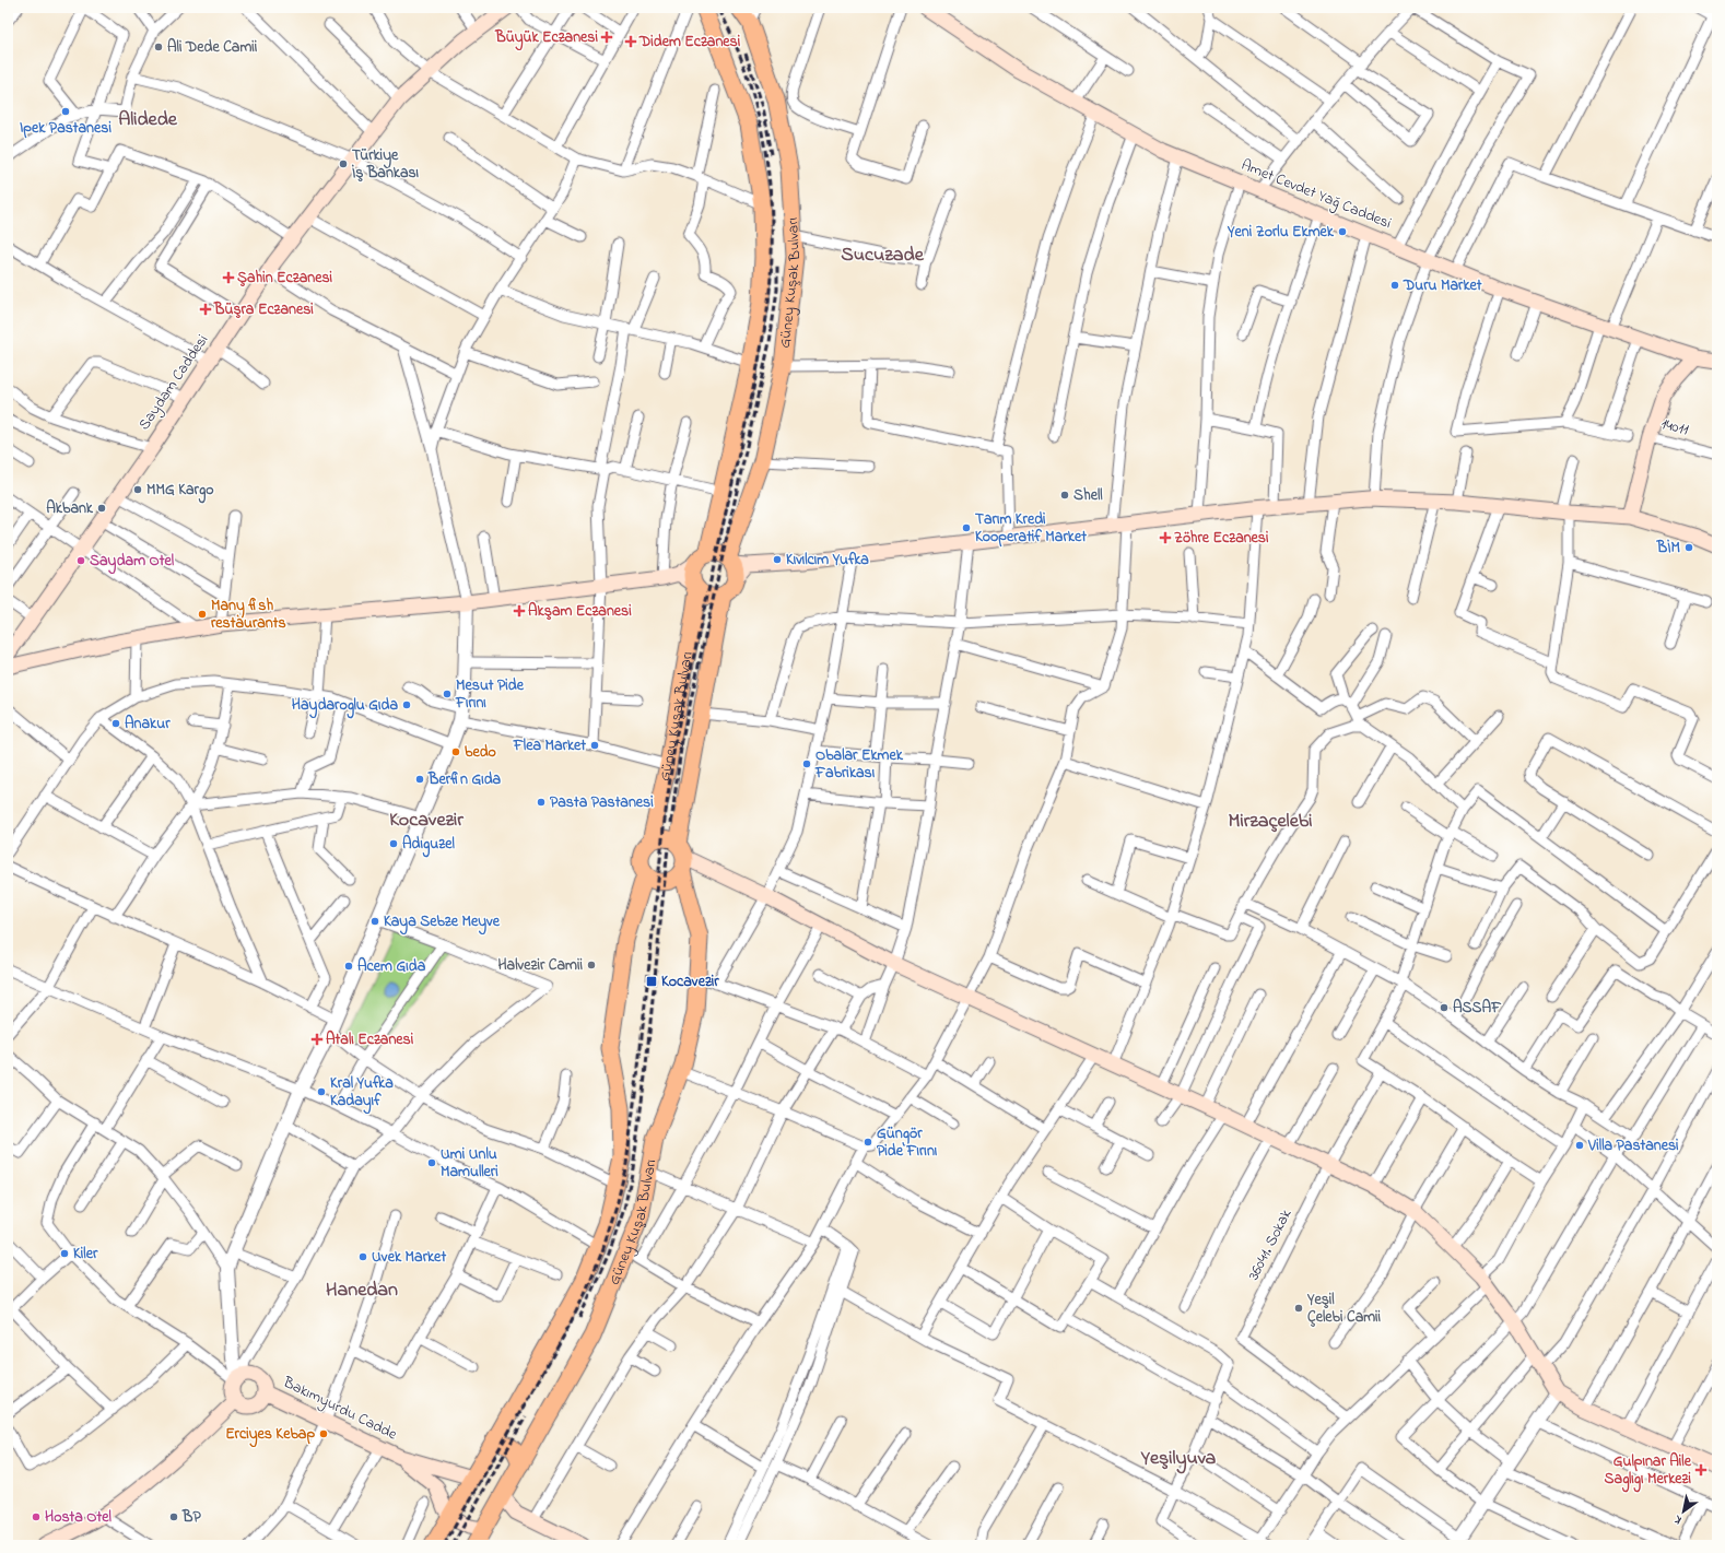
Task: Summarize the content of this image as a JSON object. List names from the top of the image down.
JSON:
{
  "streets": {
    "main road": [
      "Amet Cevdet Yağ Caddesi",
      "Güney Kuşak Bulvarı",
      "Saydam Caddesi",
      "Bakımyurdu Cadde"
    ],
    "street": ["14011", "36041. Sokak"]
  },
  "districts": [
    "Alidede",
    "Sucuzade",
    "Kocavezir",
    "Mirzaçelebi",
    "Hanedan",
    "Yeşilyuva"
  ],
  "places": {
    "health": [
      "Büyük Eczanesi",
      "Didem Eczanesi",
      "Şahin Eczanesi",
      "Büşra Eczanesi",
      "Zöhre Eczanesi",
      "Akşam Eczanesi",
      "Atalı Eczanesi",
      "Gulpınar Aile Saglıgı Merkezi"
    ],
    "other": [
      "Ali Dede Camii",
      "Ipek Pastanesi",
      "Türkiye İş Bankası",
      "Yeni Zorlu Ekmek",
      "Duru Market",
      "MMG Kargo",
      "Shell",
      "Akbank",
      "Tarım Kredi Kooperatif Market",
      "BİM",
      "Kıvılcım Yufka",
      "Saydam Otel",
      "Many fish restaurants",
      "Mesut Pide Fırını",
      "Haydaroglu Gıda",
      "Anakur",
      "Flea Market",
      "bedo",
      "Obalar Ekmek Fabrikası",
      "Berfin Gıda",
      "Pasta Pastanesi",
      "Adıguzel",
      "Kaya Sebze Meyve",
      "Halvezir Camii",
      "Acem Gıda",
      "ASSAF",
      "Kral Yufka Kadayıf",
      "Güngör Pide Fırını",
      "Villa Pastanesi",
      "Umi Unlu Mamulleri",
      "Kiler",
      "Uvek Market",
      "Yeşil Çelebi Camii",
      "Erciyes Kebap",
      "Hosta Otel",
      "BP"
    ],
    "transit": ["Kocavezir"]
  },
  "north": "bottom left"
}
